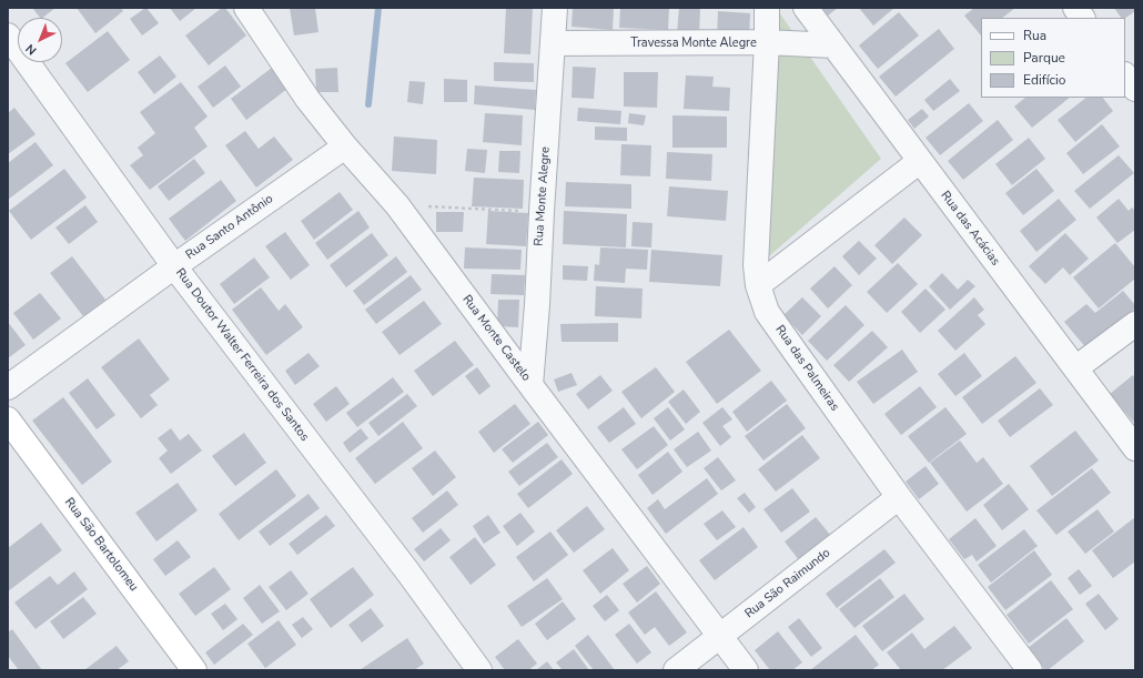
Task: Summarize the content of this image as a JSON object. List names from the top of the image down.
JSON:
{
  "streets": {
    "street": [
      "Travessa Monte Alegre",
      "Rua Monte Alegre",
      "Rua Santo Antônio",
      "Rua das Acácias",
      "Rua Monte Castelo",
      "Rua Doutor Walter Ferreira dos Santos",
      "Rua das Palmeiras",
      "Rua São Bartolomeu",
      "Rua São Raimundo"
    ]
  },
  "crossings": [
    ["Travessa Monte Alegre", "Rua Monte Alegre"],
    ["Travessa Monte Alegre", "Rua das Acácias"],
    ["Travessa Monte Alegre", "Rua das Palmeiras"],
    ["Rua Monte Alegre", "Rua Monte Castelo"],
    ["Rua Santo Antônio", "Rua Monte Castelo"],
    ["Rua Santo Antônio", "Rua Doutor Walter Ferreira dos Santos"],
    ["Rua Monte Castelo", "Rua São Raimundo"],
    ["Rua das Palmeiras", "Rua São Raimundo"]
  ],
  "legend": ["Rua", "Parque", "Edifício"],
  "north": "bottom left"
}
